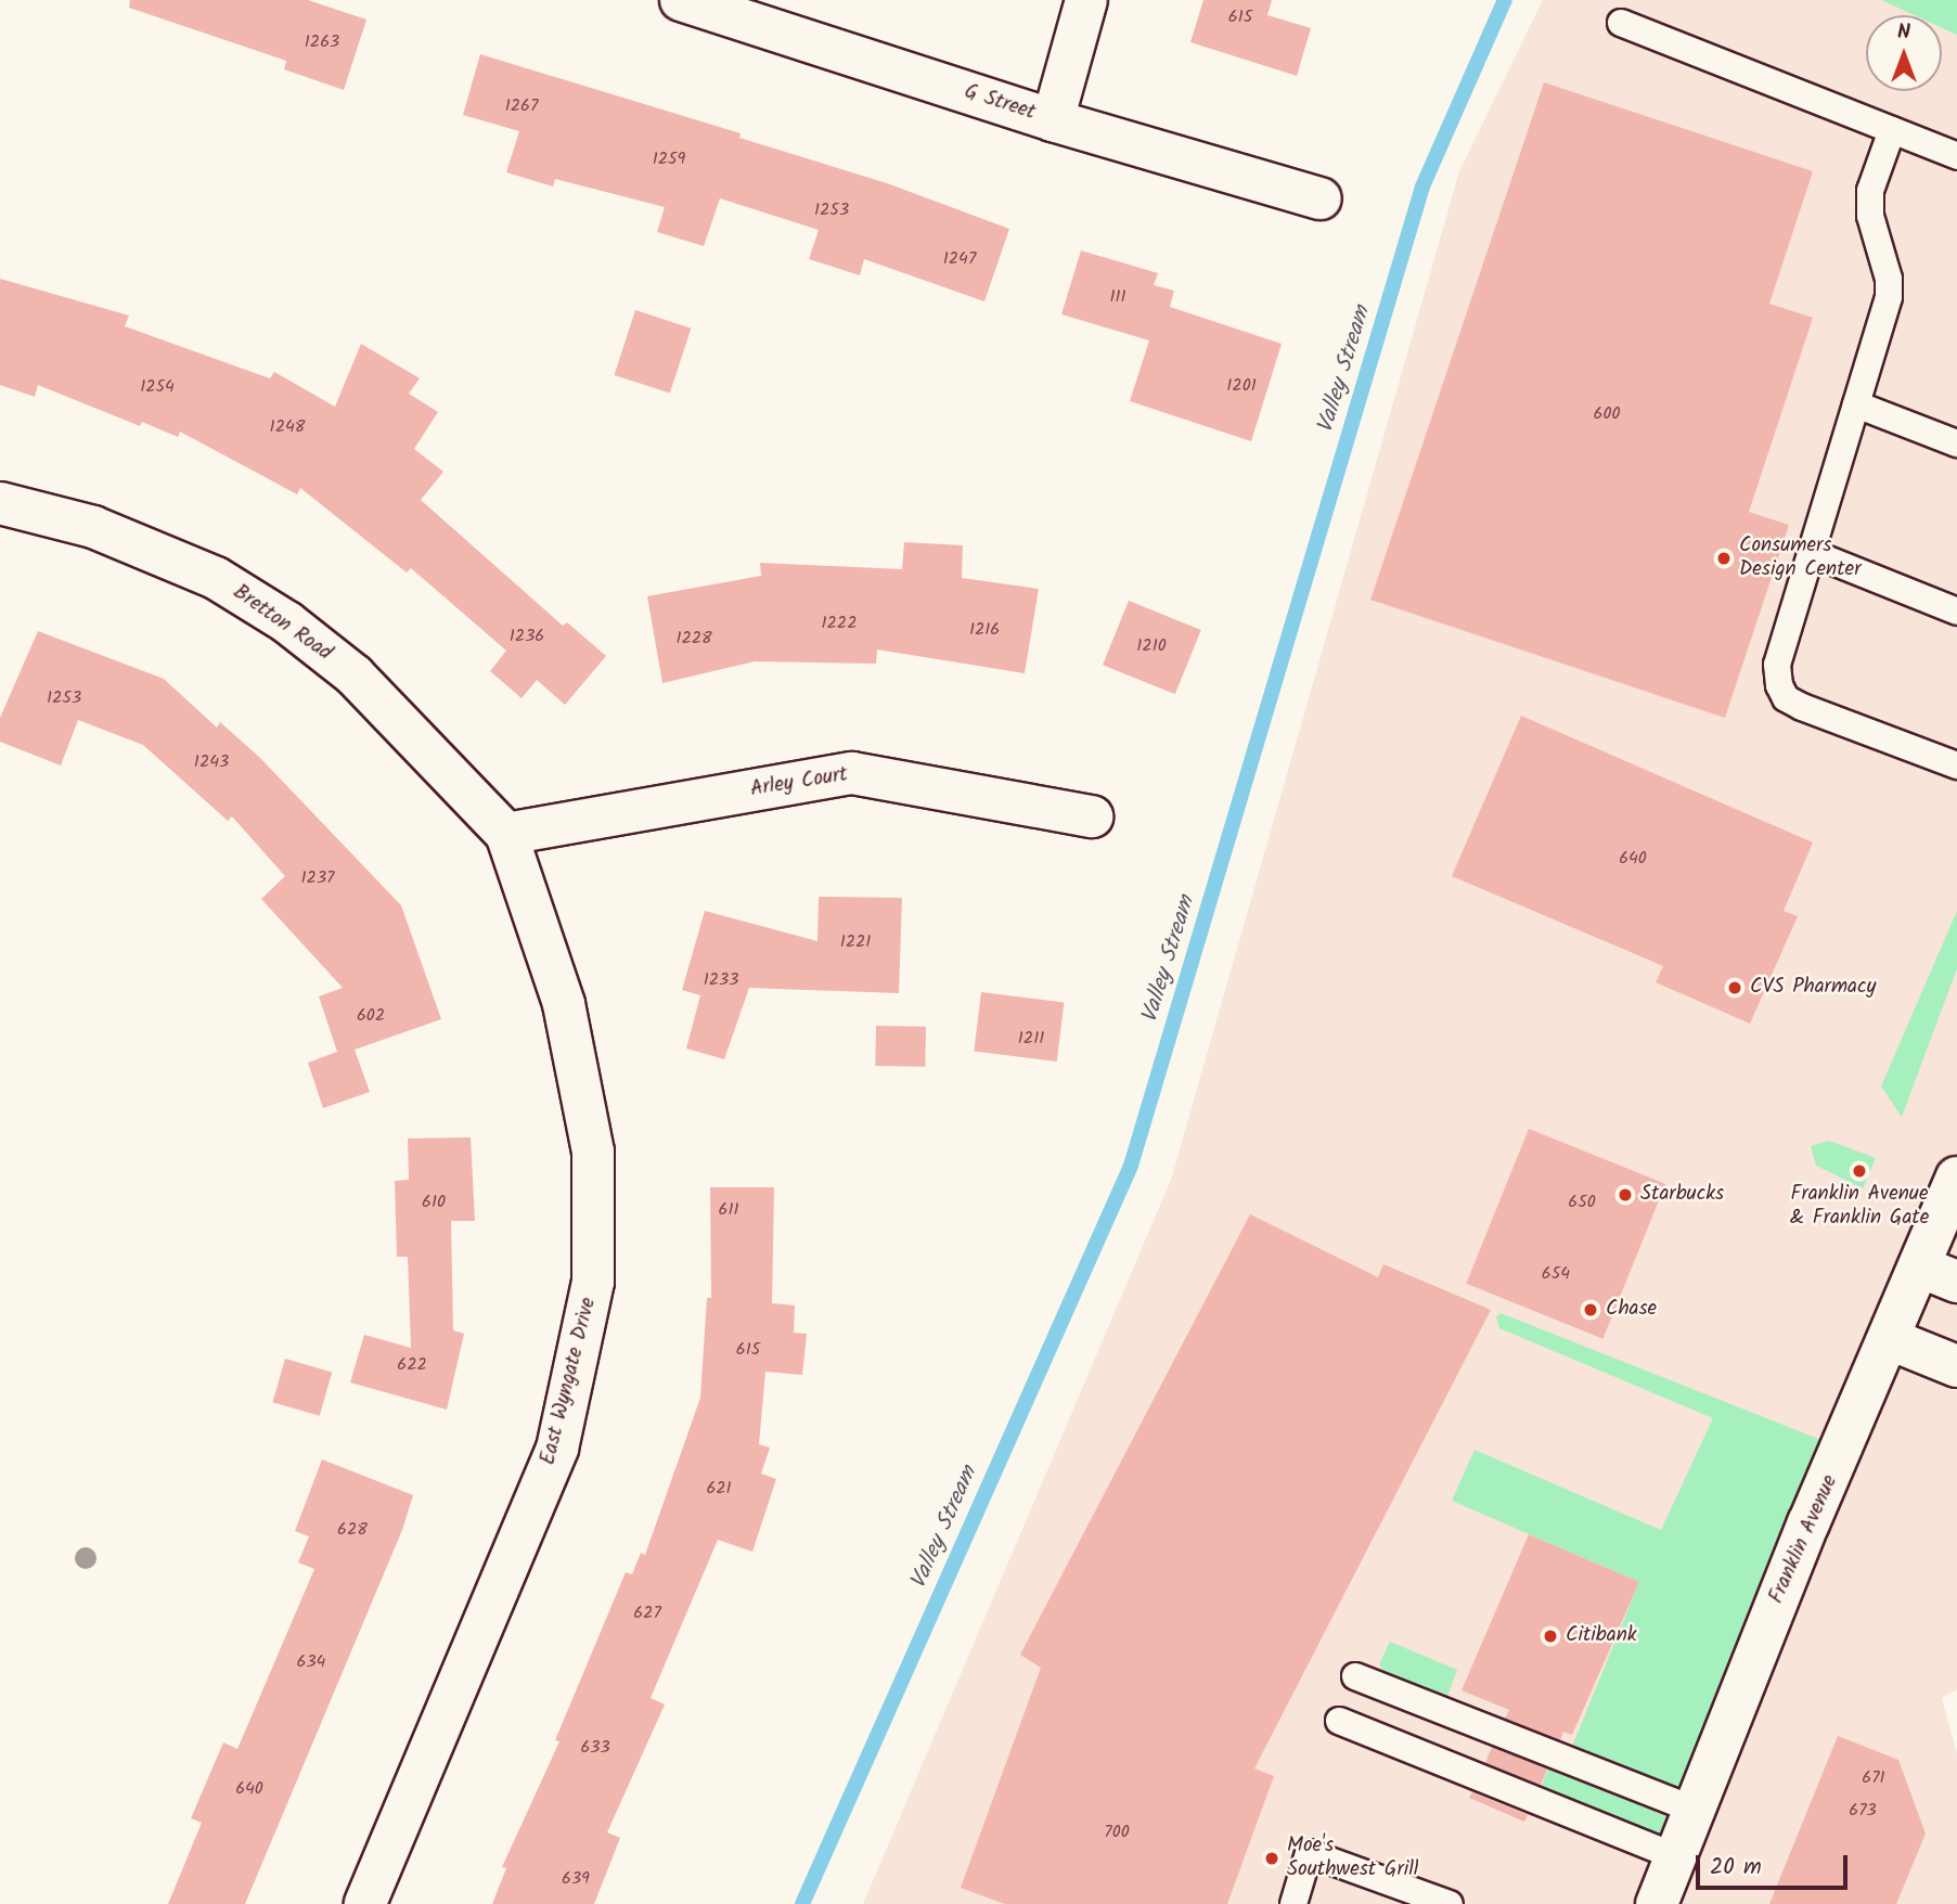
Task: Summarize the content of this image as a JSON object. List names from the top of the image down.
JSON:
{
  "streets": {
    "street": [
      "G Street",
      "Bretton Road",
      "Arley Court",
      "East Wyngate Drive",
      "Franklin Avenue"
    ]
  },
  "crossings": [
    ["Bretton Road", "Arley Court"],
    ["Bretton Road", "East Wyngate Drive"],
    ["Arley Court", "East Wyngate Drive"]
  ],
  "water": ["Valley Stream"],
  "places": [
    "Consumers Design Center",
    "CVS Pharmacy",
    "Franklin Avenue & Franklin Gate",
    "Starbucks",
    "Chase",
    "Citibank",
    "Moe's Southwest Grill"
  ],
  "house_numbers": [
    "615",
    "1263",
    "1267",
    "1259",
    "1253",
    "1247",
    "111",
    "1201",
    "1254",
    "600",
    "1248",
    "1222",
    "1216",
    "1236",
    "1228",
    "1210",
    "1253",
    "1243",
    "640",
    "1237",
    "1221",
    "1233",
    "602",
    "1211",
    "610",
    "650",
    "611",
    "654",
    "615",
    "622",
    "621",
    "628",
    "627",
    "634",
    "633",
    "671",
    "640",
    "673",
    "700",
    "639"
  ],
  "scale_bar": "20 m",
  "north": "top"
}
